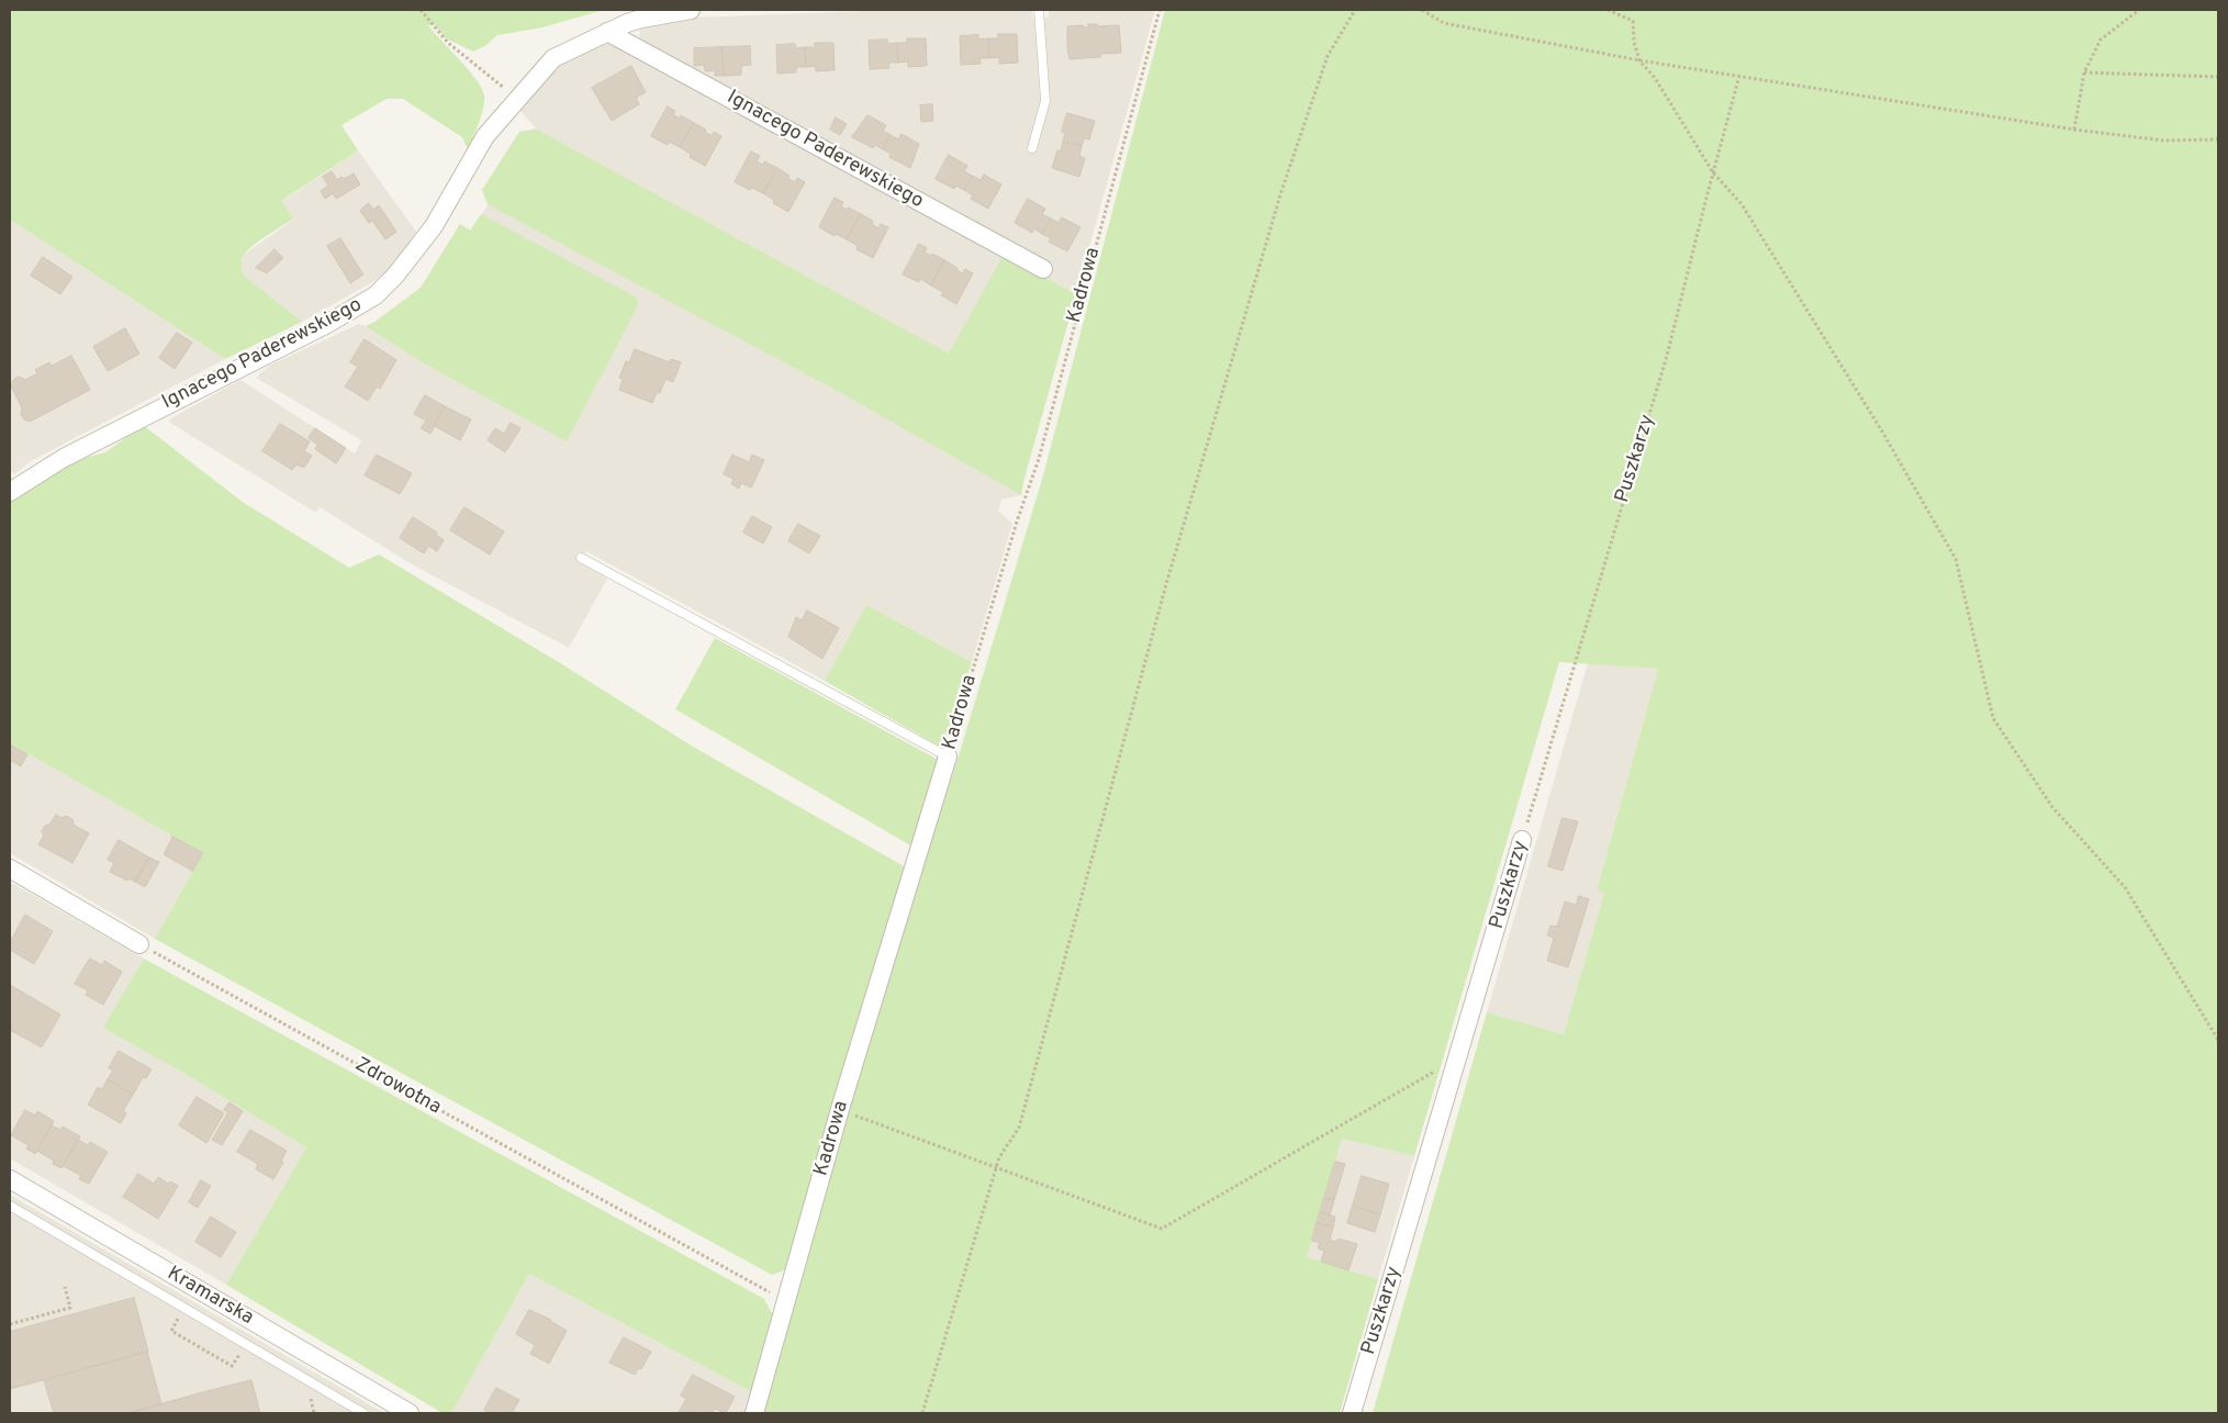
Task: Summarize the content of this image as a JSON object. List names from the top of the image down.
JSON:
{
  "streets": {
    "street": [
      "Ignacego Paderewskiego",
      "Kadrowa",
      "Puszkarzy",
      "Kramarska"
    ],
    "path": ["Zdrowotna"]
  },
  "crossings": [
    ["Kadrowa", "Zdrowotna"]
  ]
}
